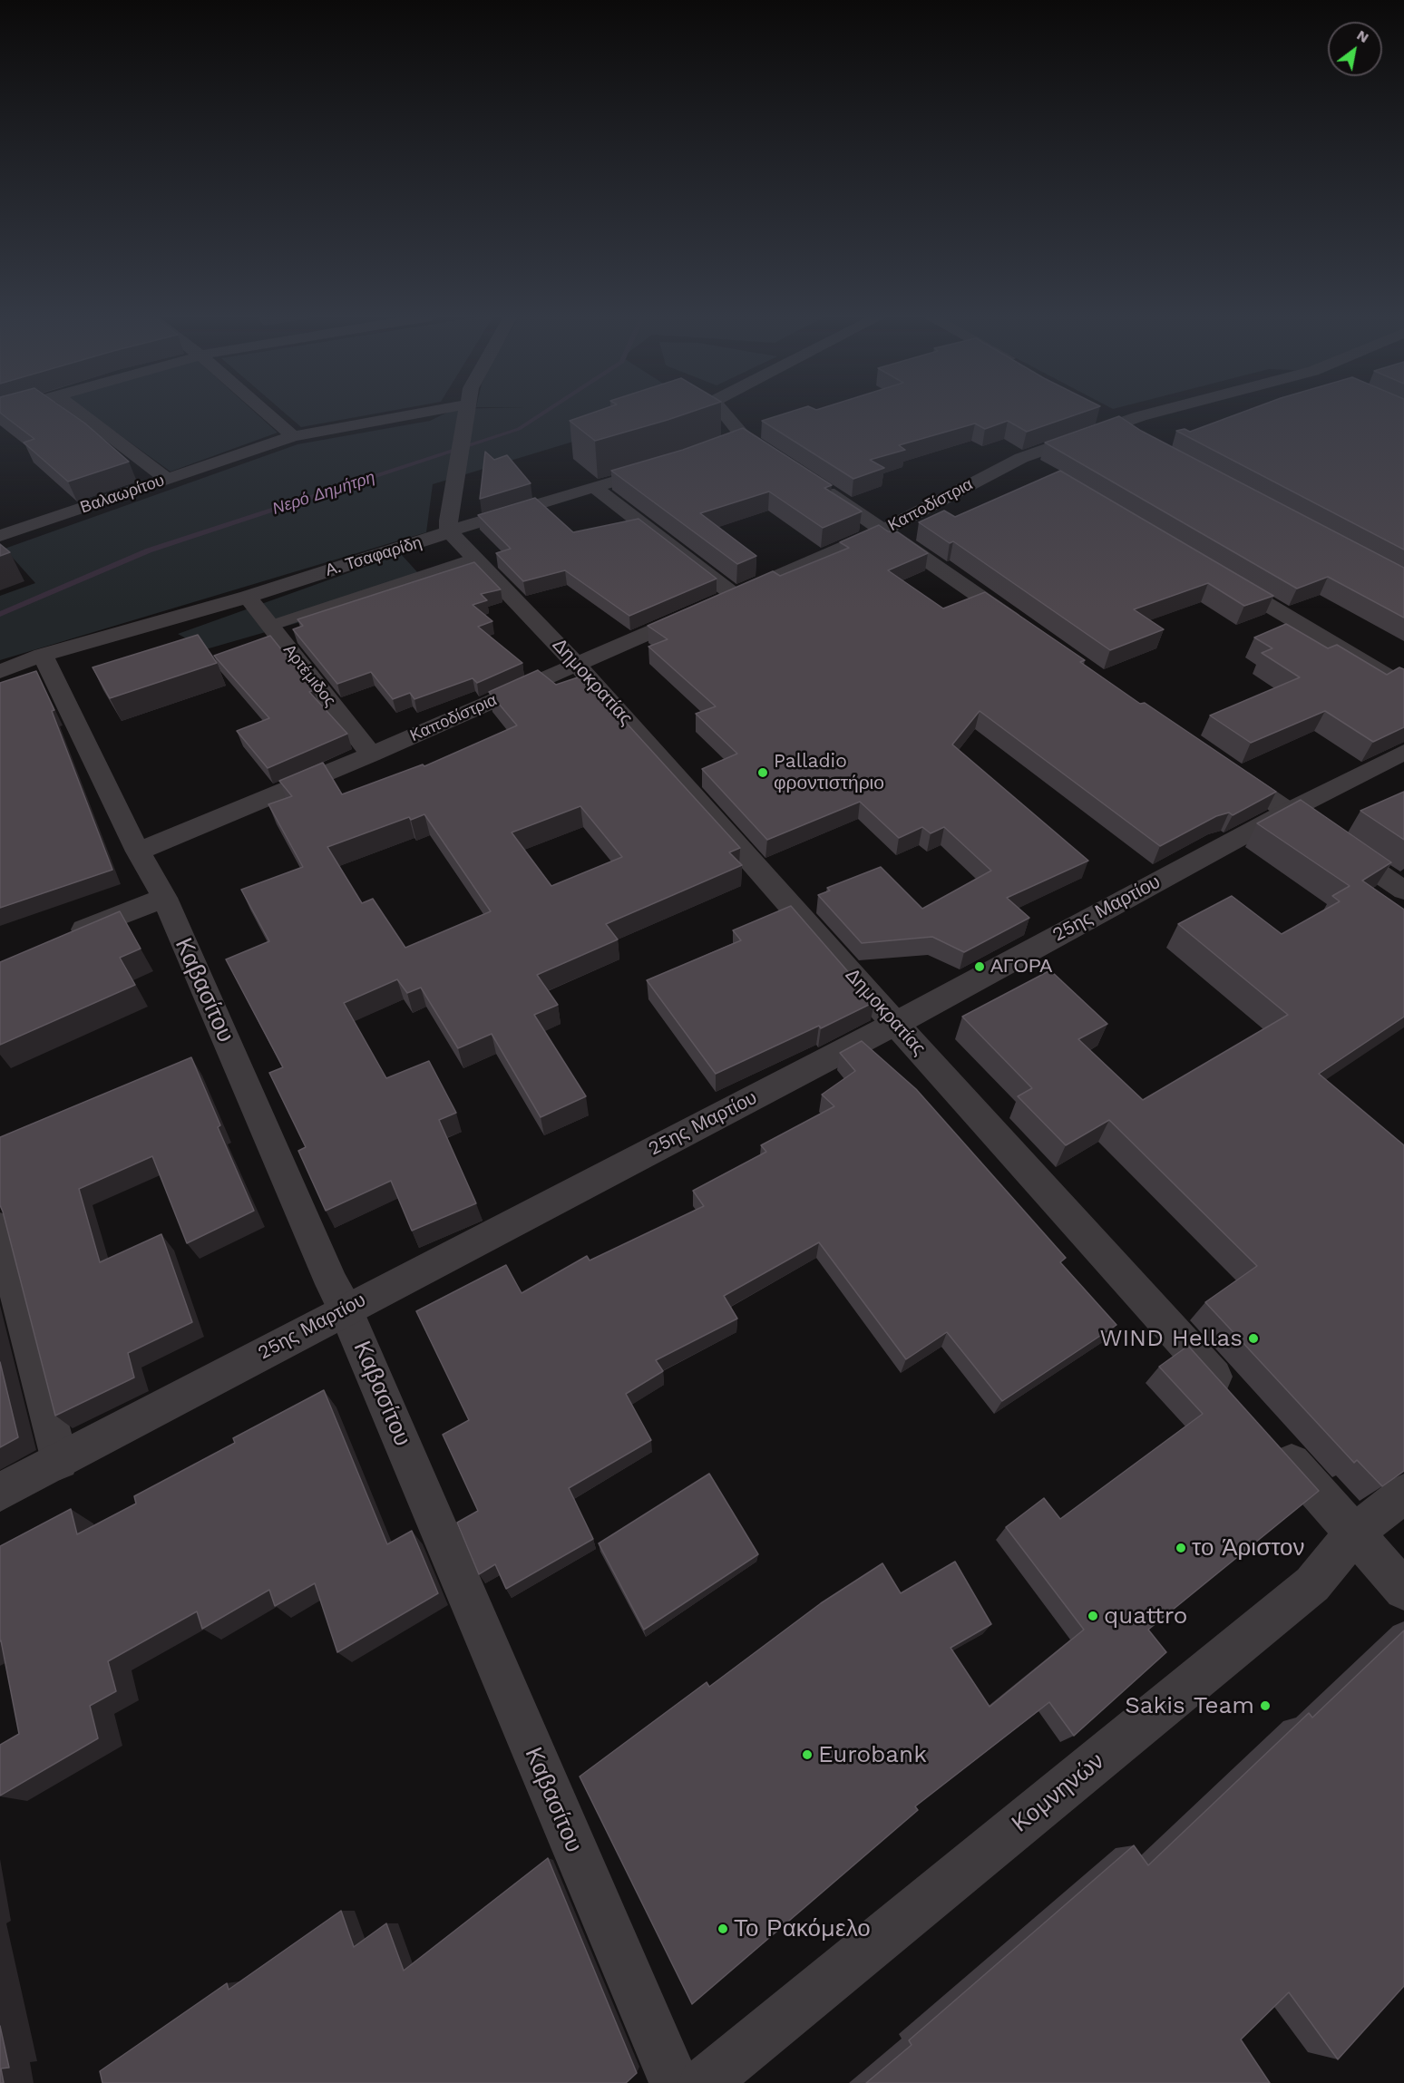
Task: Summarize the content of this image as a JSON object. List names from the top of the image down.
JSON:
{
  "streets": {
    "street": [
      "Βαλαωρίτου",
      "Καποδίστρια",
      "Α. Τσαφαρίδη",
      "Αρτέμιδος",
      "Δημοκρατίας",
      "25ης Μαρτίου",
      "Καβασίτου",
      "Κομνηνών"
    ]
  },
  "crossings": [
    ["Καποδίστρια", "Αρτέμιδος"],
    ["Καποδίστρια", "Δημοκρατίας"],
    ["Καποδίστρια", "Καβασίτου"],
    ["Α. Τσαφαρίδη", "Αρτέμιδος"],
    ["Α. Τσαφαρίδη", "Δημοκρατίας"],
    ["Α. Τσαφαρίδη", "Καβασίτου"],
    ["Δημοκρατίας", "25ης Μαρτίου"],
    ["25ης Μαρτίου", "Καβασίτου"]
  ],
  "water": ["Νερό Δημήτρη"],
  "places": [
    "Palladio φροντιστήριο",
    "ΑΓΟΡΑ",
    "WIND Hellas",
    "το Άριστον",
    "quattro",
    "Sakis Team",
    "Eurobank",
    "Το Ρακόμελο"
  ],
  "north": "top right"
}
